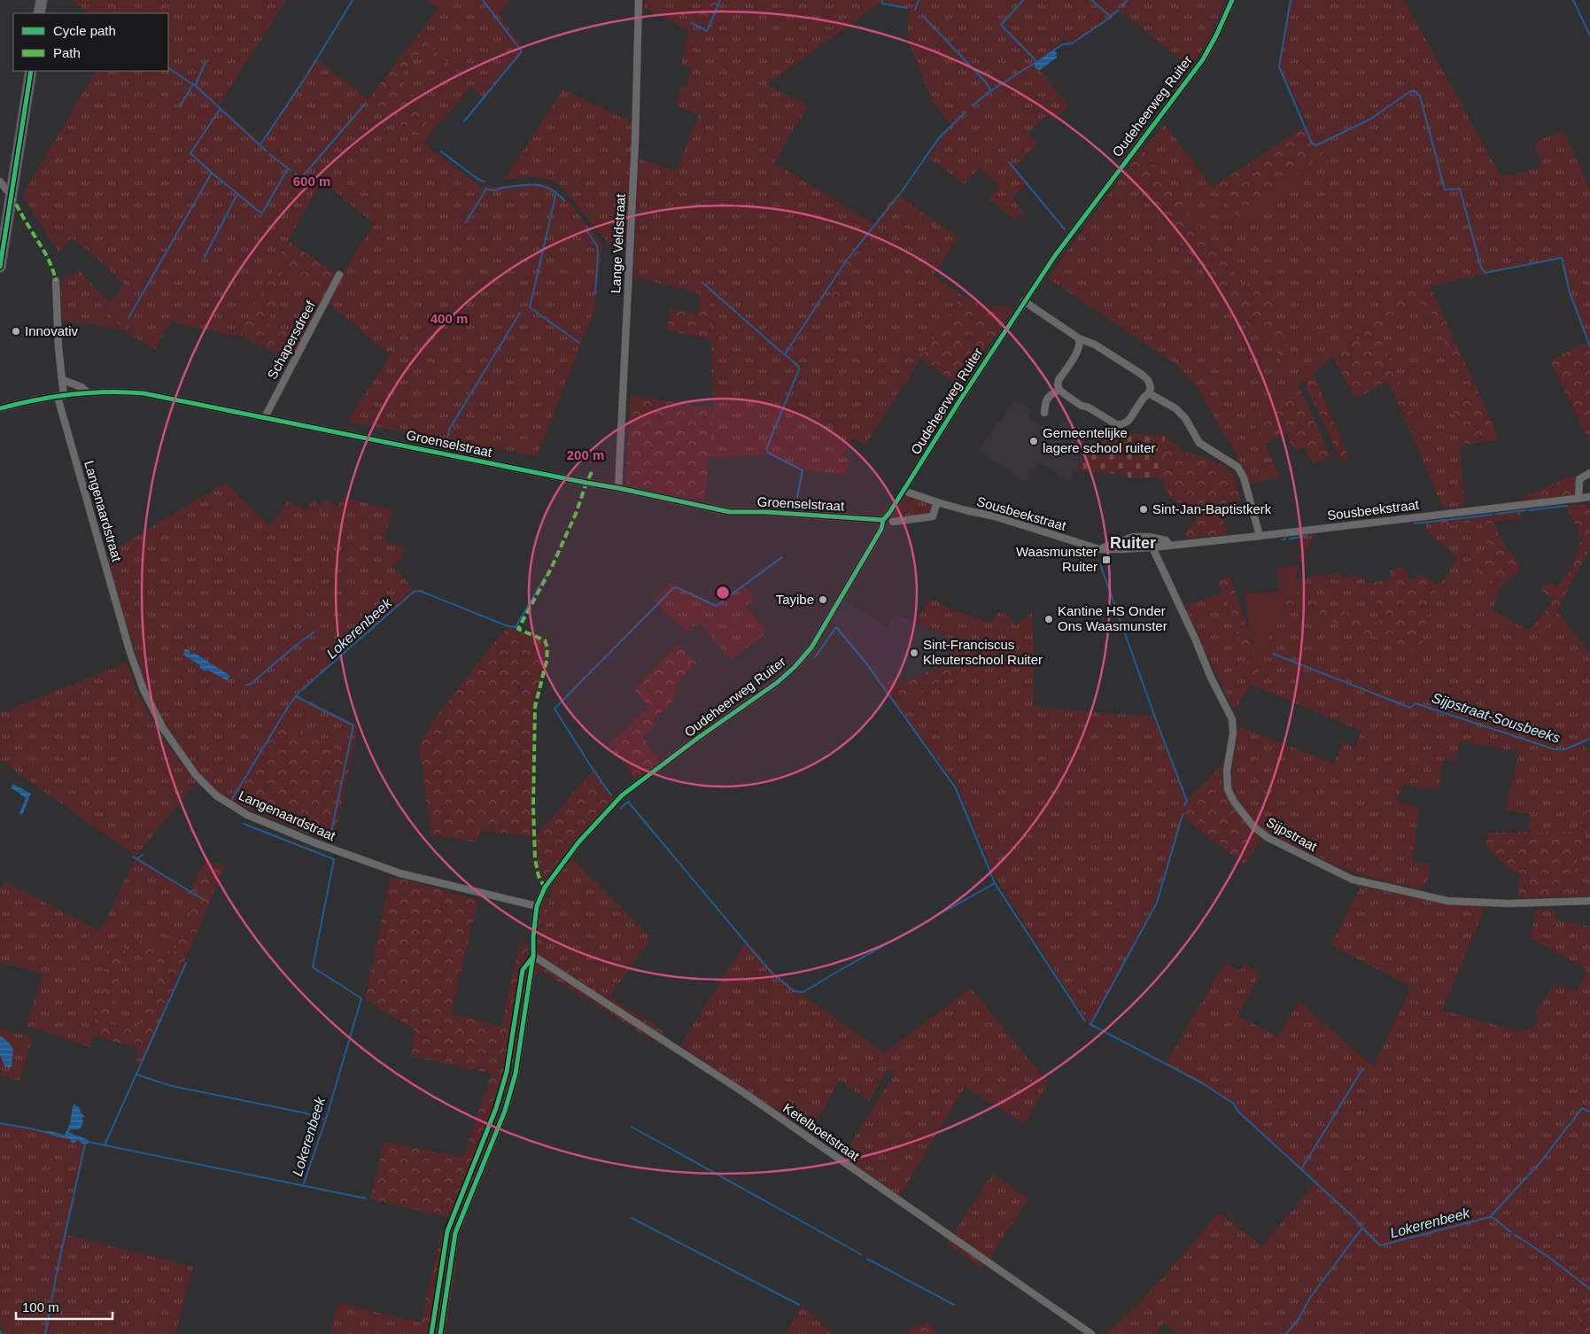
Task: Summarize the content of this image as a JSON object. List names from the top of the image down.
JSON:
{
  "streets": {
    "street": [
      "Oudeheerweg Ruiter",
      "Lange Veldstraat",
      "Schapersdreef",
      "Groenselstraat",
      "Sousbeekstraat",
      "Langenaardstraat",
      "Sijpstraat",
      "Ketelboetstraat"
    ]
  },
  "crossings": [
    ["Oudeheerweg Ruiter", "Groenselstraat"],
    ["Oudeheerweg Ruiter", "Sousbeekstraat"],
    ["Oudeheerweg Ruiter", "Langenaardstraat"],
    ["Oudeheerweg Ruiter", "Ketelboetstraat"],
    ["Lange Veldstraat", "Groenselstraat"],
    ["Schapersdreef", "Groenselstraat"],
    ["Groenselstraat", "Langenaardstraat"],
    ["Sousbeekstraat", "Sijpstraat"]
  ],
  "districts": ["Ruiter"],
  "water": ["Lokerenbeek", "Sijpstraat-Sousbeeks"],
  "places": {
    "other": [
      "Innovativ",
      "Gemeentelijke lagere school ruiter",
      "Sint-Jan-Baptistkerk",
      "Tayibe",
      "Kantine HS Onder Ons Waasmunster",
      "Sint-Franciscus Kleuterschool Ruiter"
    ],
    "transit": ["Waasmunster Ruiter"]
  },
  "legend": ["Cycle path", "Path"],
  "scale_bar": "100 m",
  "rings": ["600 m", "400 m", "200 m"]
}
